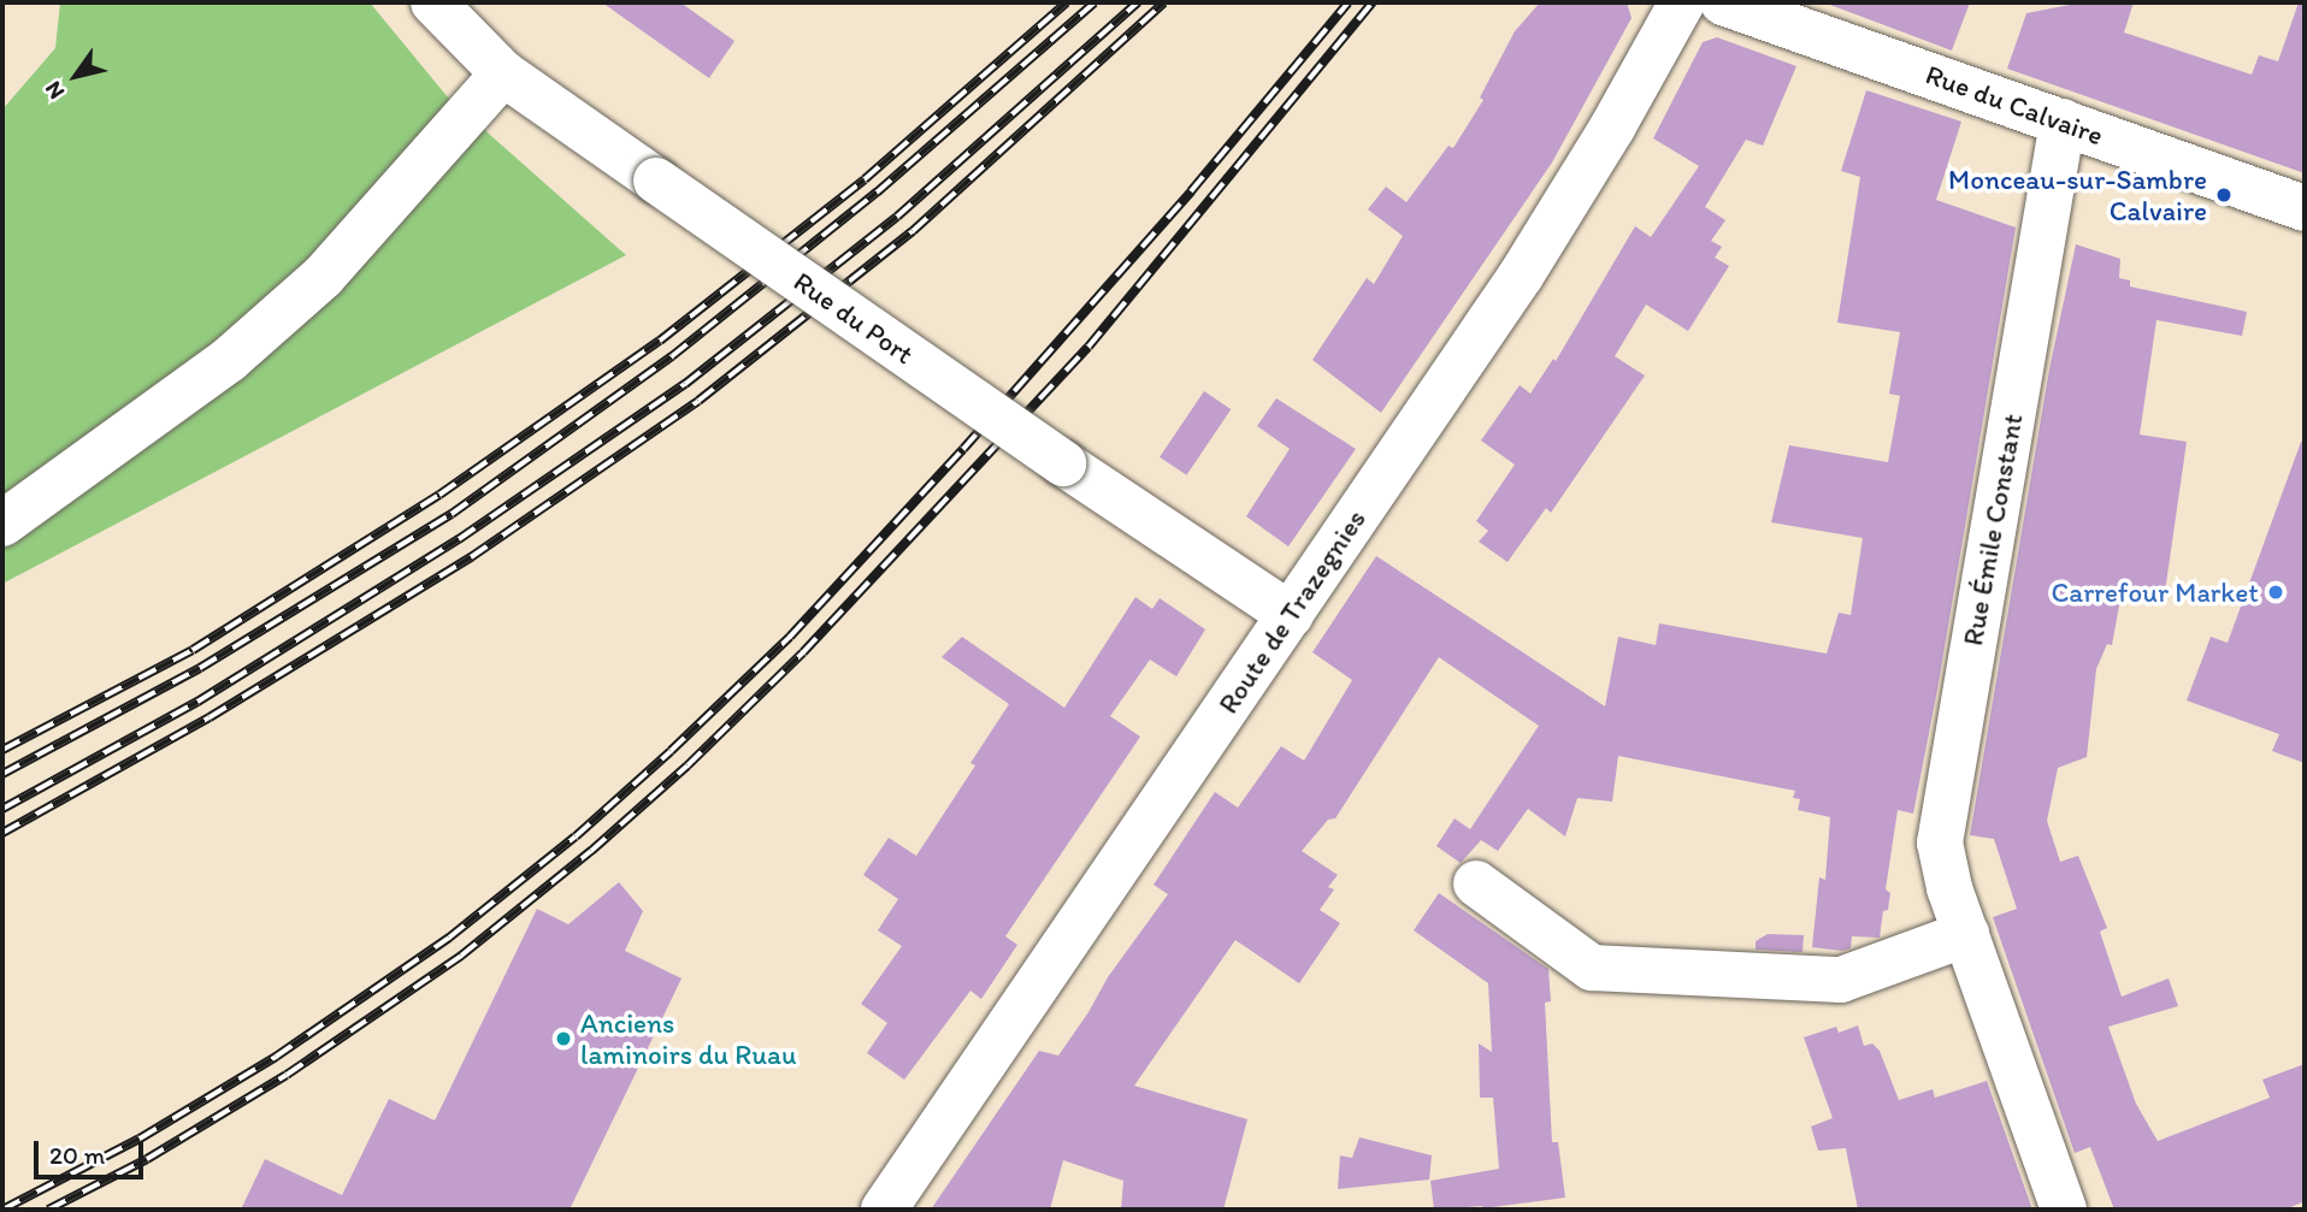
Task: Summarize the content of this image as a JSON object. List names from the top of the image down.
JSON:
{
  "streets": {
    "main road": [
      "Rue du Calvaire",
      "Rue du Port",
      "Rue Émile Constant",
      "Route de Trazegnies"
    ]
  },
  "crossings": [
    ["Rue du Calvaire", "Rue Émile Constant"],
    ["Rue du Port", "Route de Trazegnies"]
  ],
  "places": ["Monceau-sur-Sambre Calvaire", "Carrefour Market", "Anciens laminoirs du Ruau"],
  "scale_bar": "20 m",
  "north": "bottom left"
}
